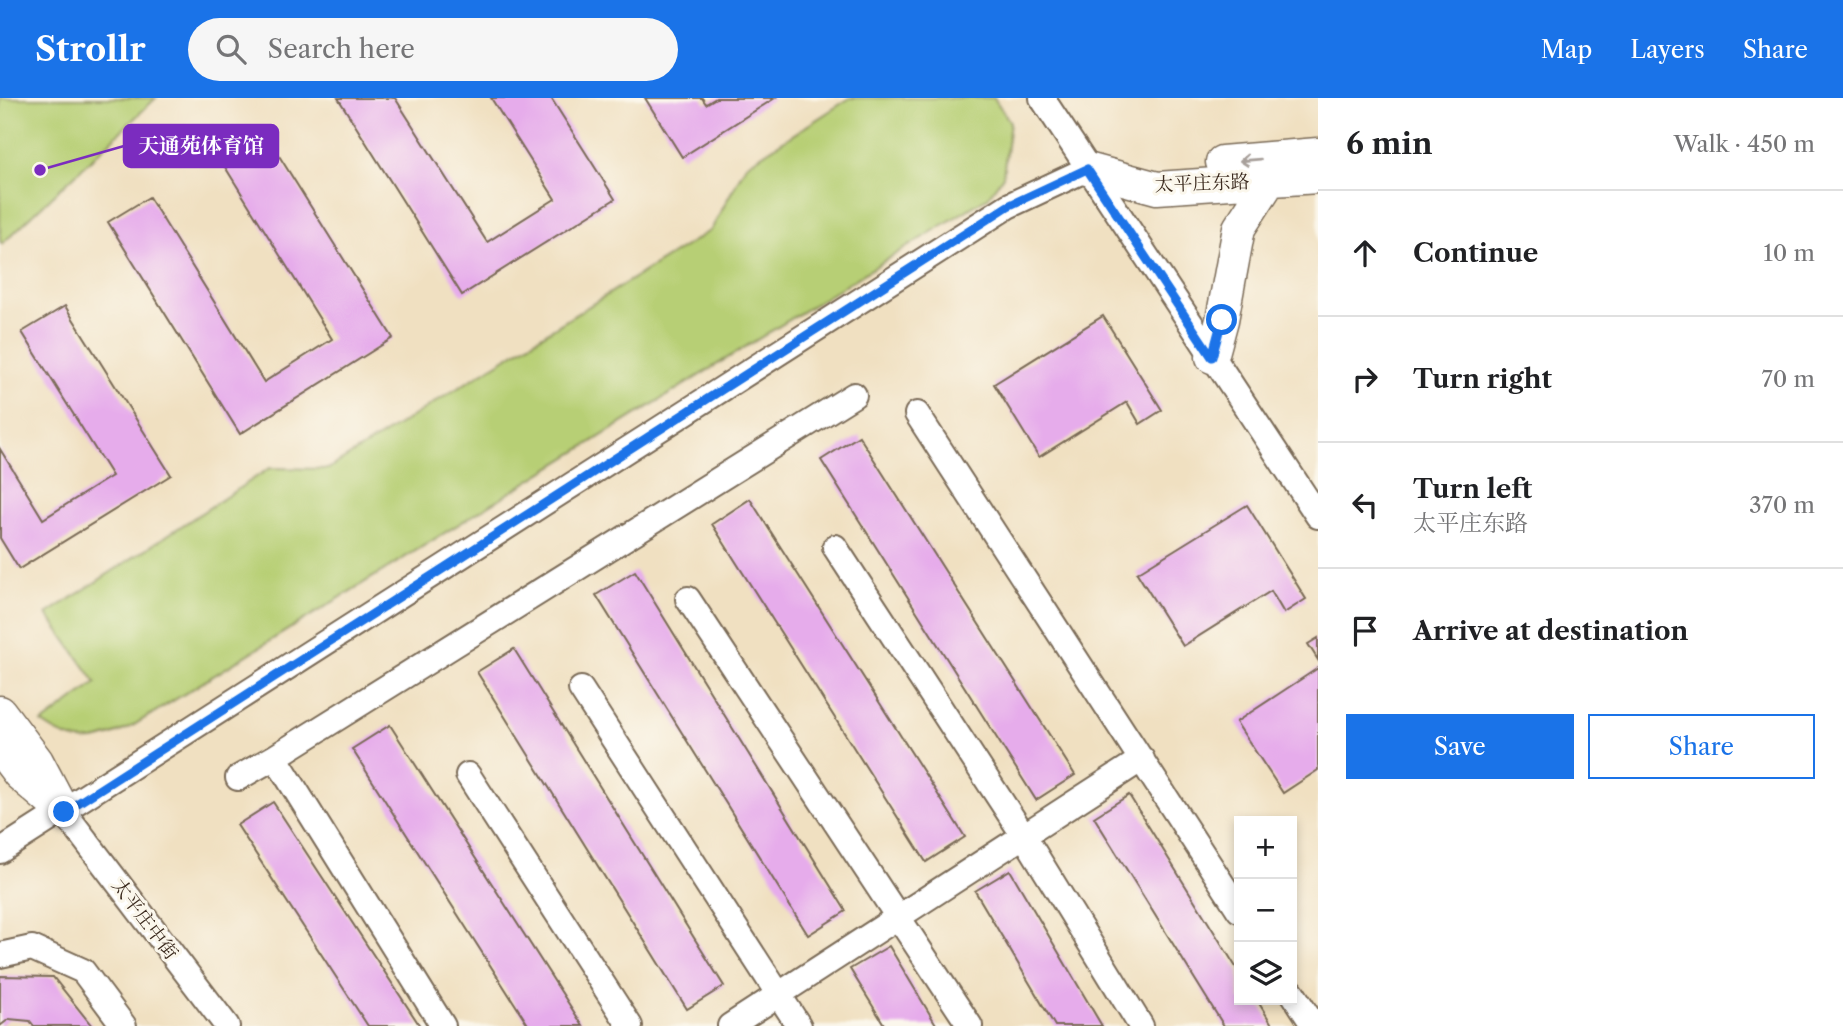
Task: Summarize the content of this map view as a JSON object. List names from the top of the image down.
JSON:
{
  "streets": {
    "main road": ["太平庄东路", "太平庄中街"]
  },
  "crossings": [
    ["太平庄东路", "太平庄中街"]
  ],
  "places": ["天通苑体育馆"],
  "page": {
    "header": "Strollr",
    "search": "Search here",
    "nav": ["Map", "Layers", "Share"],
    "heading": ["6 min", "Walk · 450 m"],
    "list": [
      ["Continue", "10 m"],
      ["Turn right", "70 m"],
      ["Turn left", "太平庄东路", "370 m"],
      "Arrive at destination"
    ],
    "buttons": ["Save", "Share"],
    "map_buttons": ["+", "−"]
  }
}
